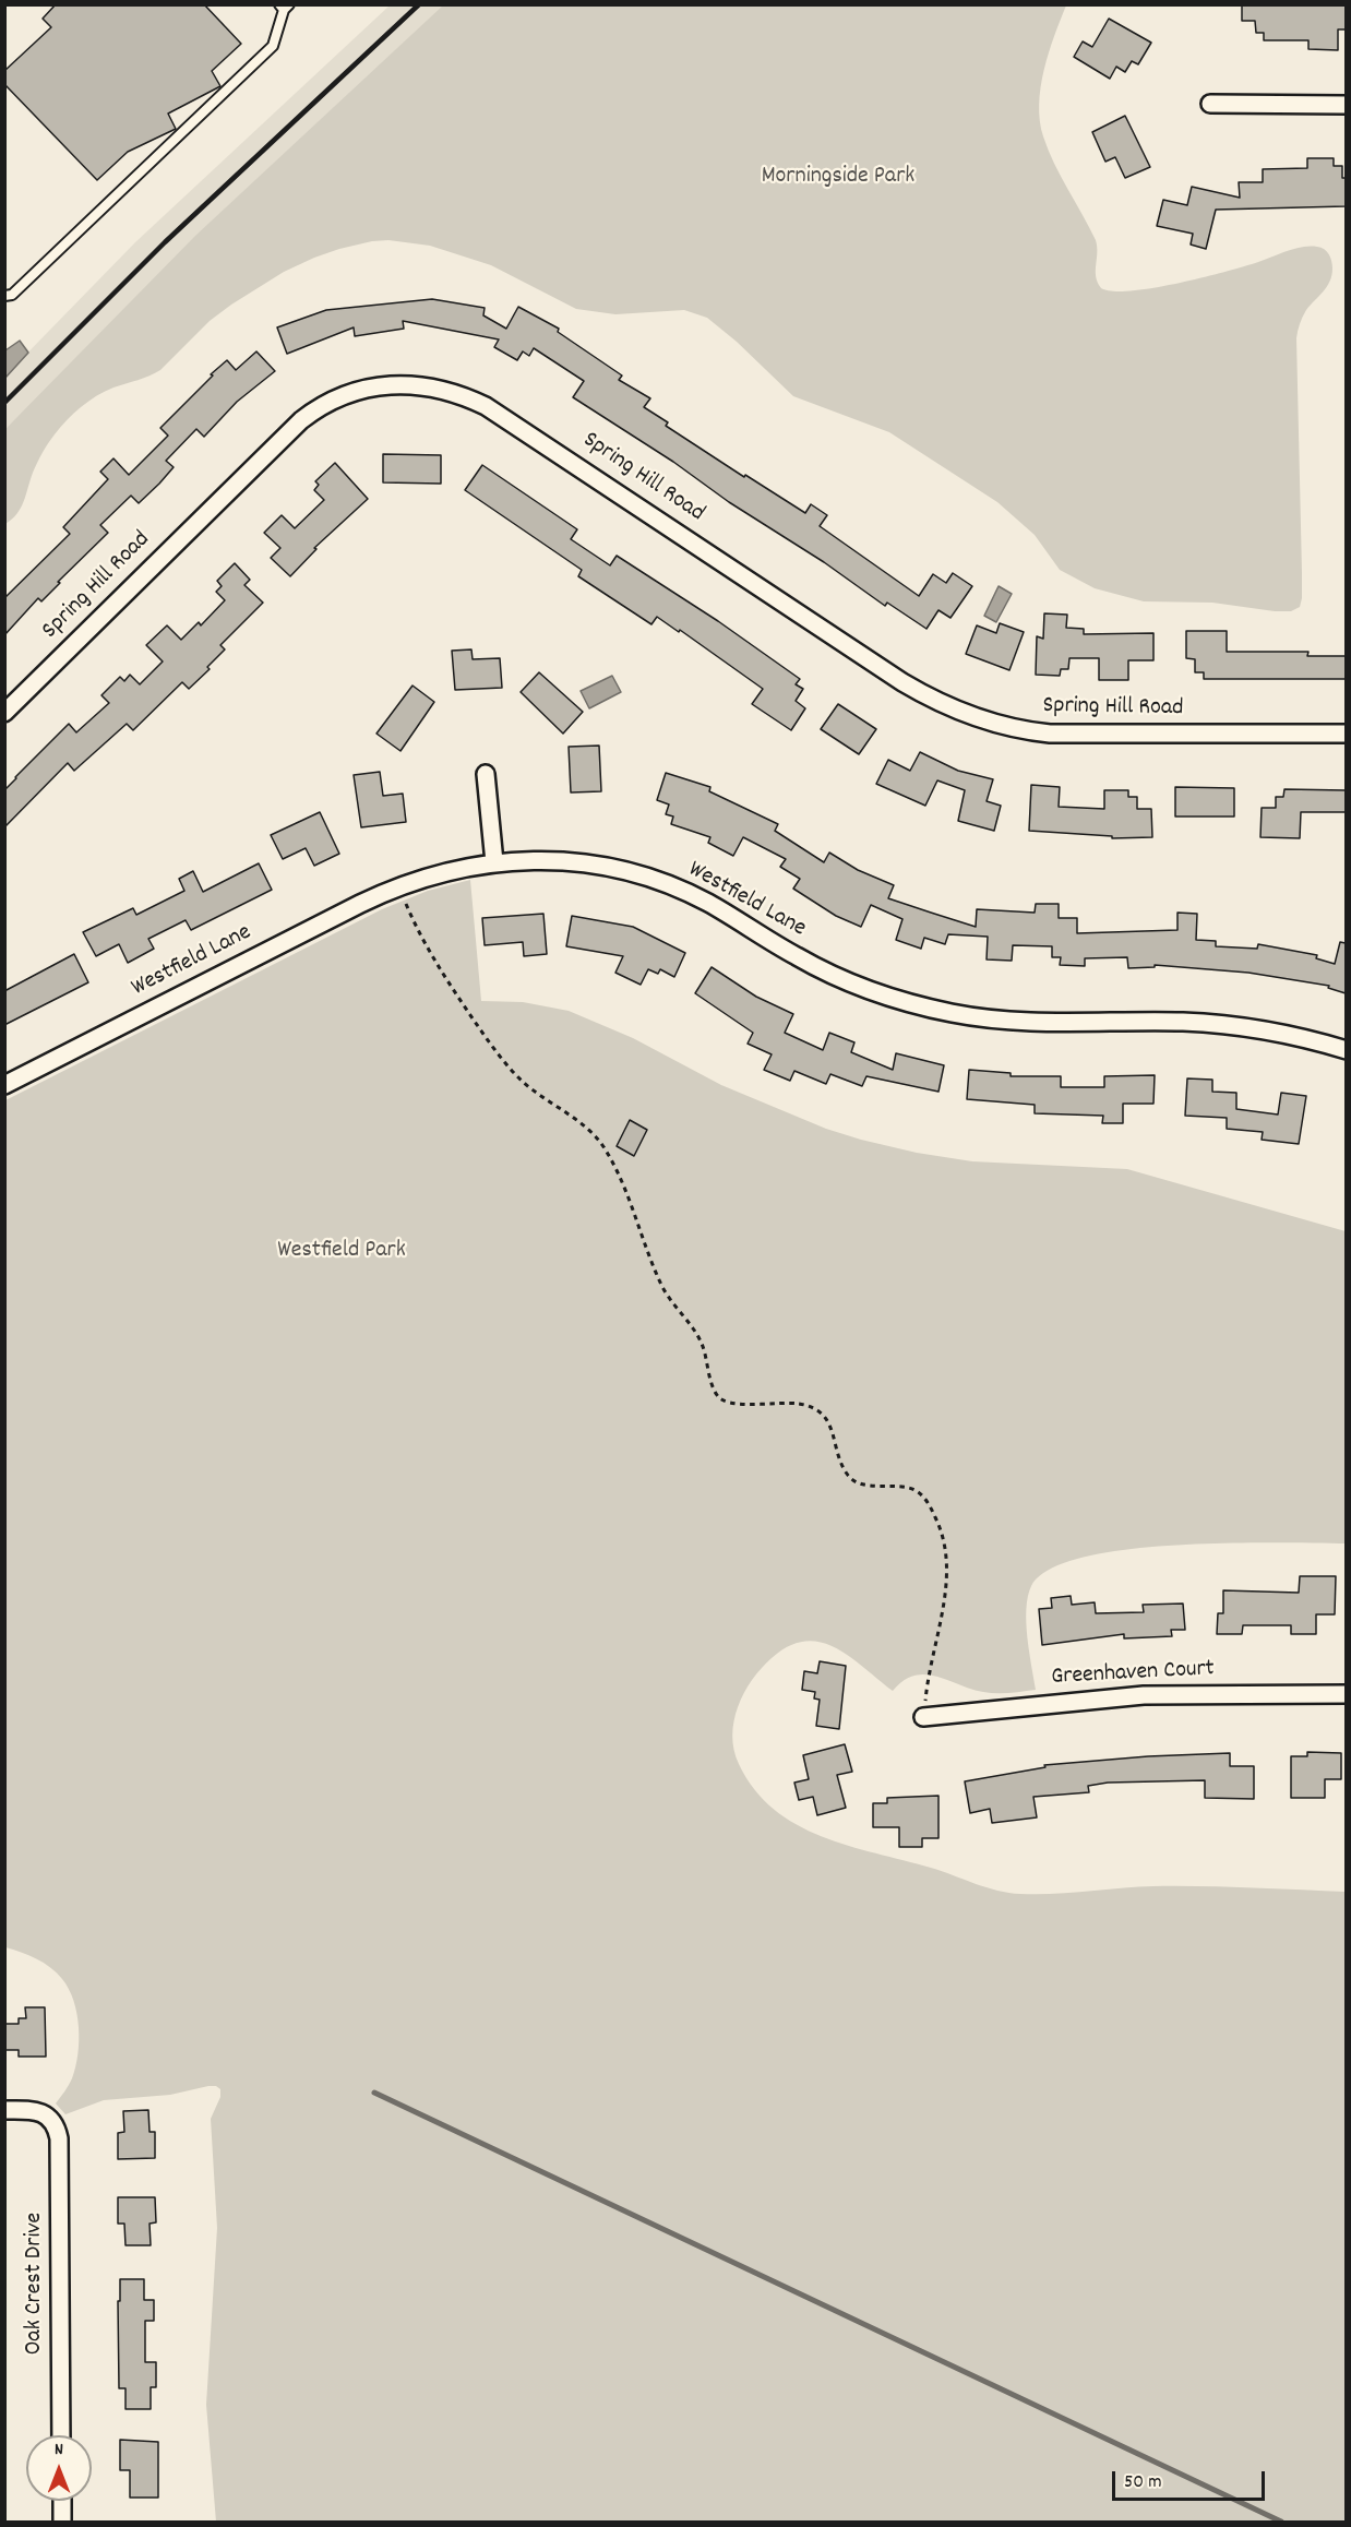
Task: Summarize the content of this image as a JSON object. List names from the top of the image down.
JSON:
{
  "streets": {
    "street": [
      "Spring Hill Road",
      "Westfield Lane",
      "Greenhaven Court",
      "Oak Crest Drive"
    ]
  },
  "parks": ["Morningside Park", "Westfield Park"],
  "scale_bar": "50 m",
  "north": "top"
}
